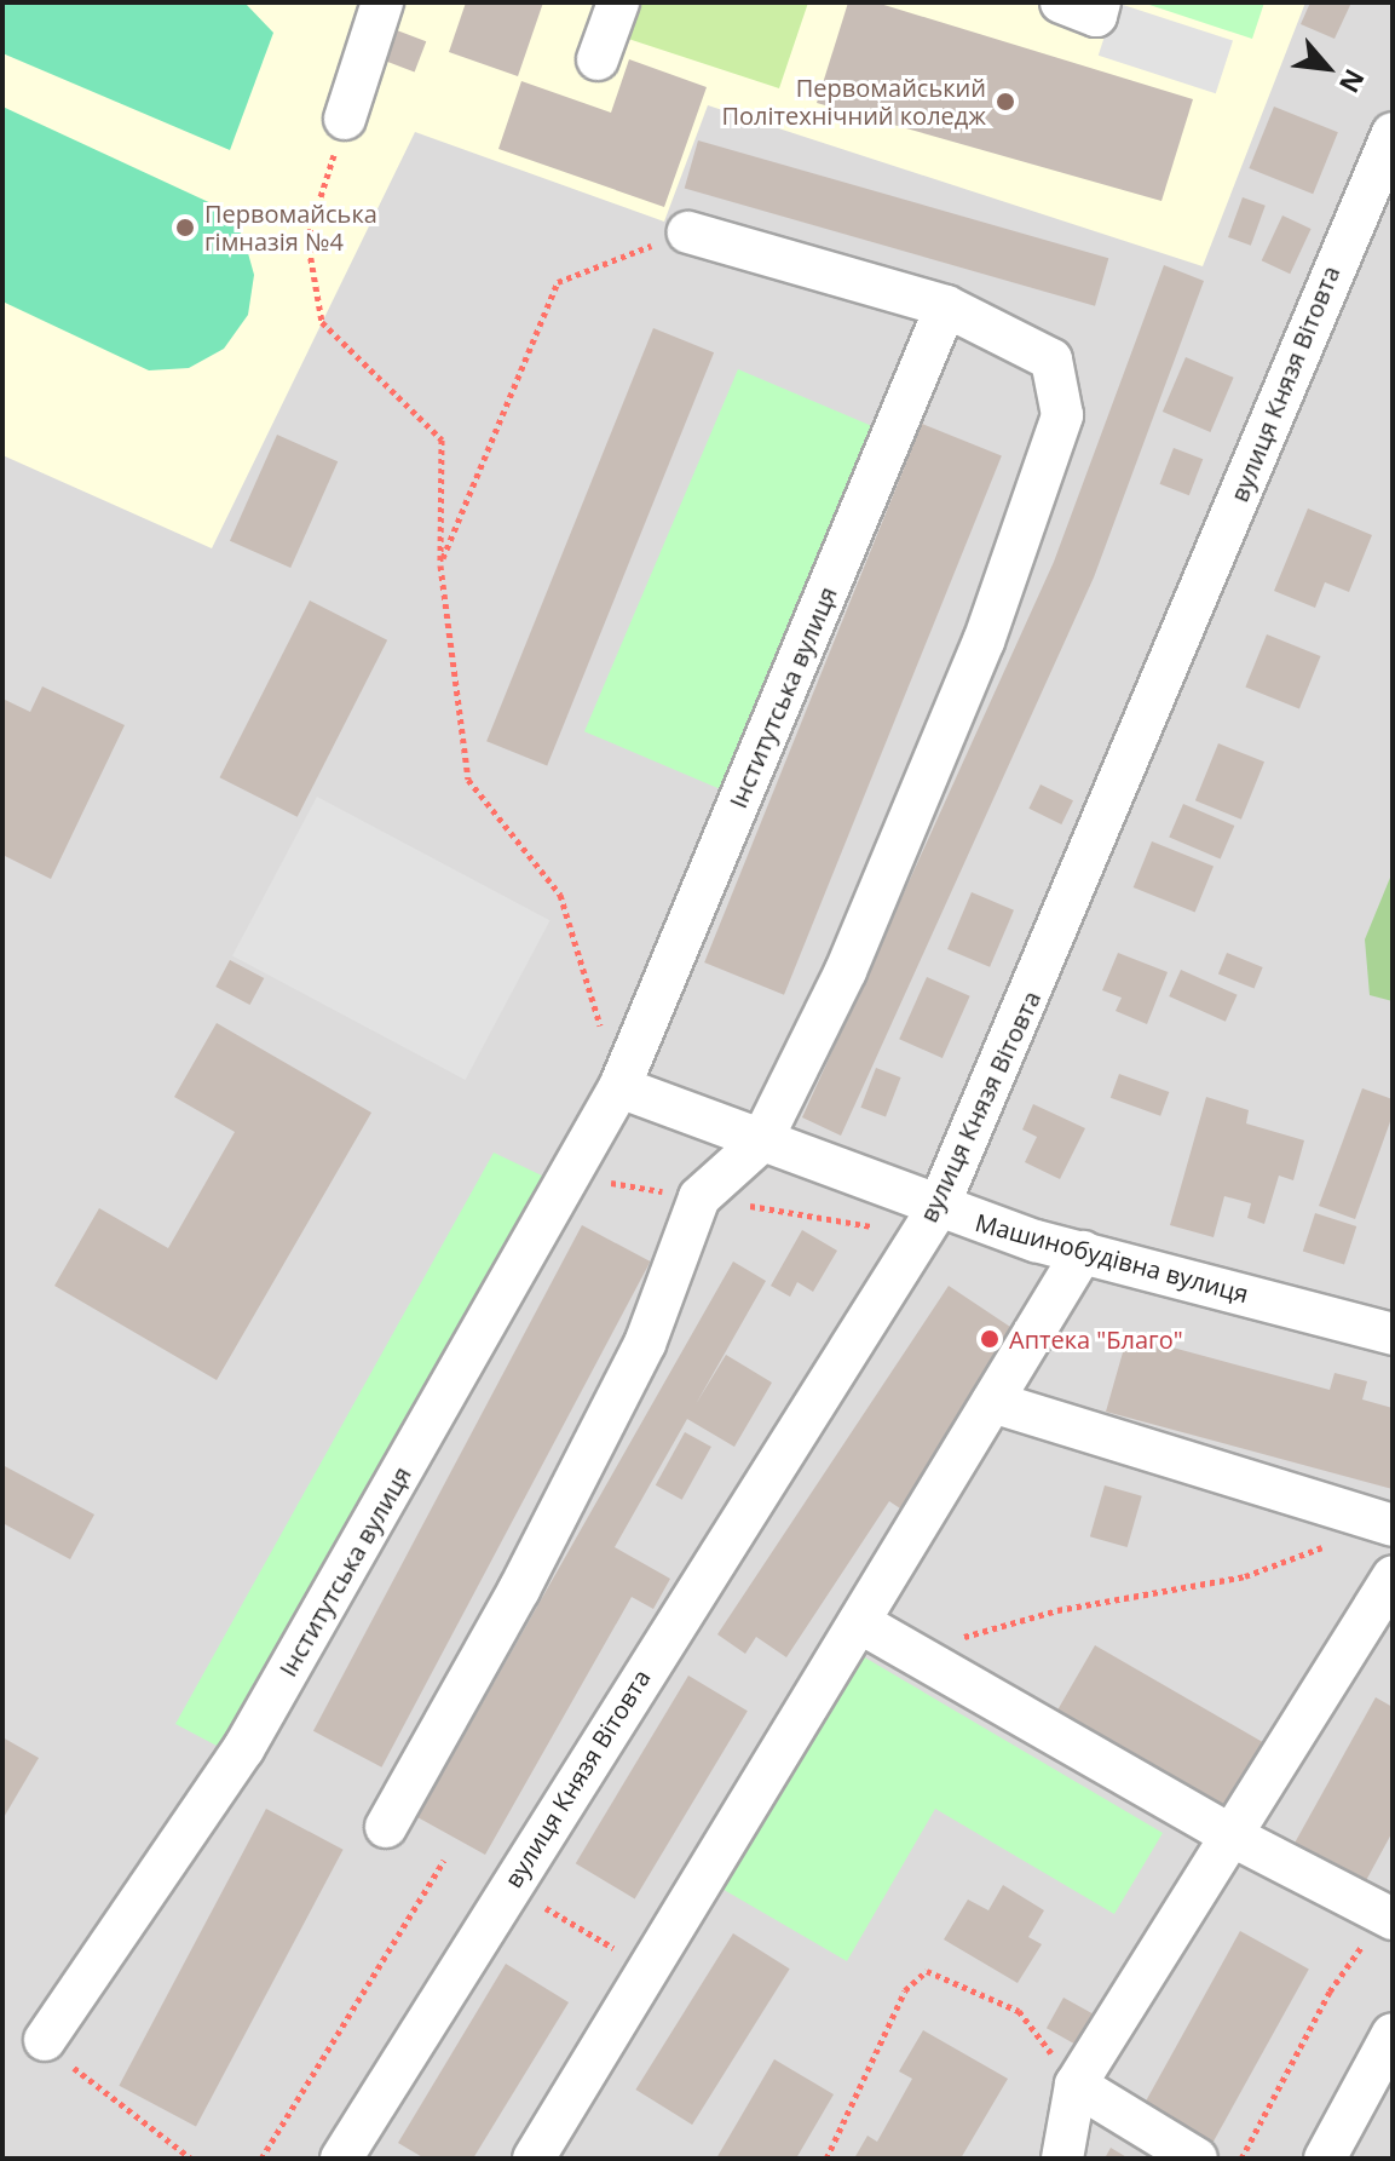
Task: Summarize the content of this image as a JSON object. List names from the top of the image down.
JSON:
{
  "streets": {
    "street": ["вулиця Князя Вітовта", "Інститутська вулиця", "Машинобудівна вулиця"]
  },
  "crossings": [
    ["вулиця Князя Вітовта", "Машинобудівна вулиця"],
    ["Інститутська вулиця", "Машинобудівна вулиця"]
  ],
  "places": ["Первомайський Політехнічний коледж", "Первомайська гімназія №4", "Аптека \"Благо\""],
  "north": "bottom right"
}
